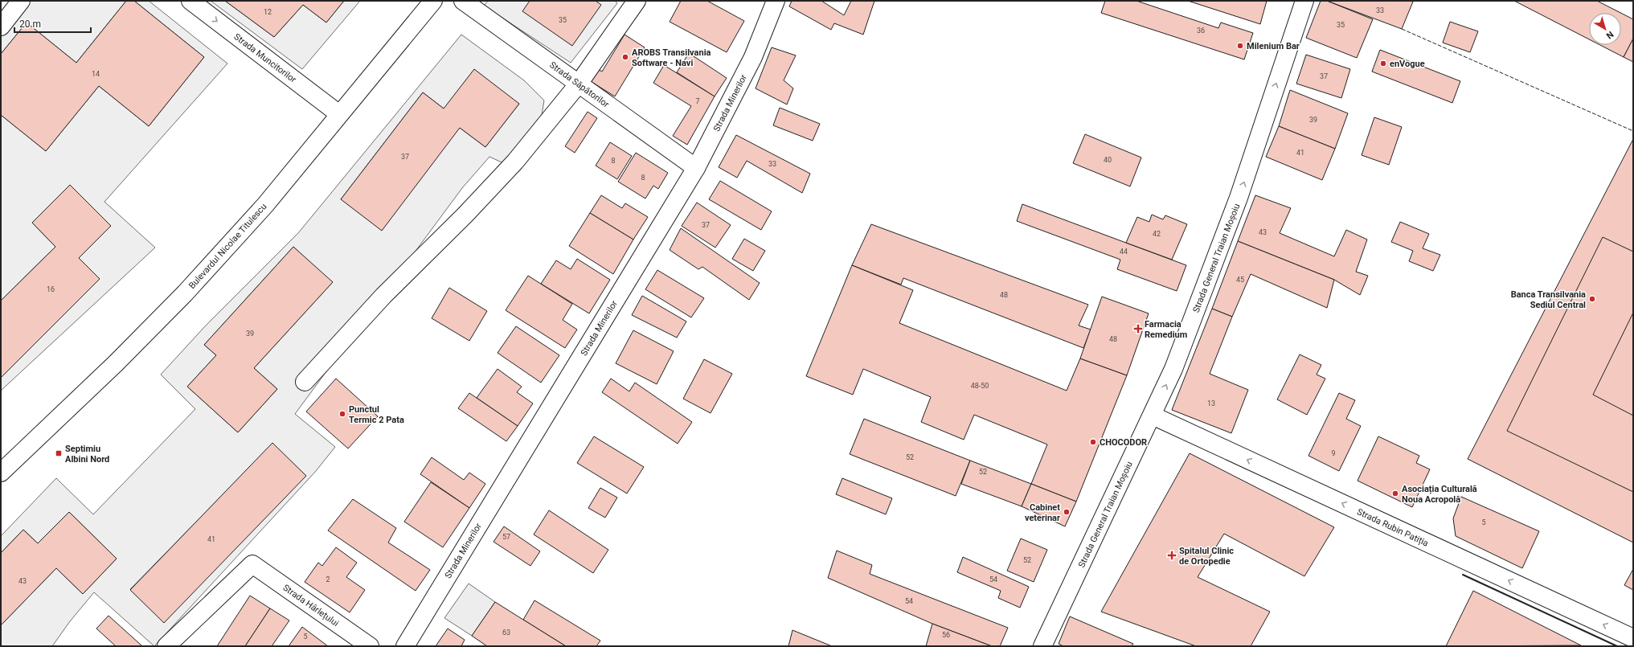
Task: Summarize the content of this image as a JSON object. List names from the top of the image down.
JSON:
{
  "streets": {
    "street": [
      "Strada Muncitorilor",
      "Strada Săpătorilor",
      "Strada Minerilor",
      "Bulevardul Nicolae Titulescu",
      "Strada General Traian Moșoiu",
      "Strada Rubin Patiția",
      "Strada Hârlețului"
    ]
  },
  "crossings": [
    ["Strada Muncitorilor", "Bulevardul Nicolae Titulescu"],
    ["Strada Săpătorilor", "Strada Minerilor"],
    ["Strada General Traian Moșoiu", "Strada Rubin Patiția"]
  ],
  "one_way": ["Strada Muncitorilor", "Strada General Traian Moșoiu", "Strada Rubin Patiția"],
  "places": {
    "other": [
      "Milenium Bar",
      "AROBS Transilvania Software - Navi",
      "enVogue",
      "Banca Transilvania Sediul Central",
      "Punctul Termic 2 Pata",
      "CHOCODOR",
      "Asociația Culturală Noua Acropolă",
      "Cabinet veterinar"
    ],
    "health": ["Farmacia Remedium", "Spitalul Clinic de Ortopedie"],
    "transit": ["Septimiu Albini Nord"]
  },
  "house_numbers": [
    "33",
    "12",
    "35",
    "35",
    "36",
    "14",
    "37",
    "7",
    "39",
    "41",
    "37",
    "40",
    "8",
    "33",
    "8",
    "37",
    "43",
    "42",
    "44",
    "45",
    "16",
    "48",
    "39",
    "48",
    "48-50",
    "13",
    "9",
    "52",
    "52",
    "5",
    "57",
    "41",
    "52",
    "2",
    "54",
    "43",
    "54",
    "63",
    "56",
    "5"
  ],
  "scale_bar": "20 m",
  "north": "bottom right"
}
